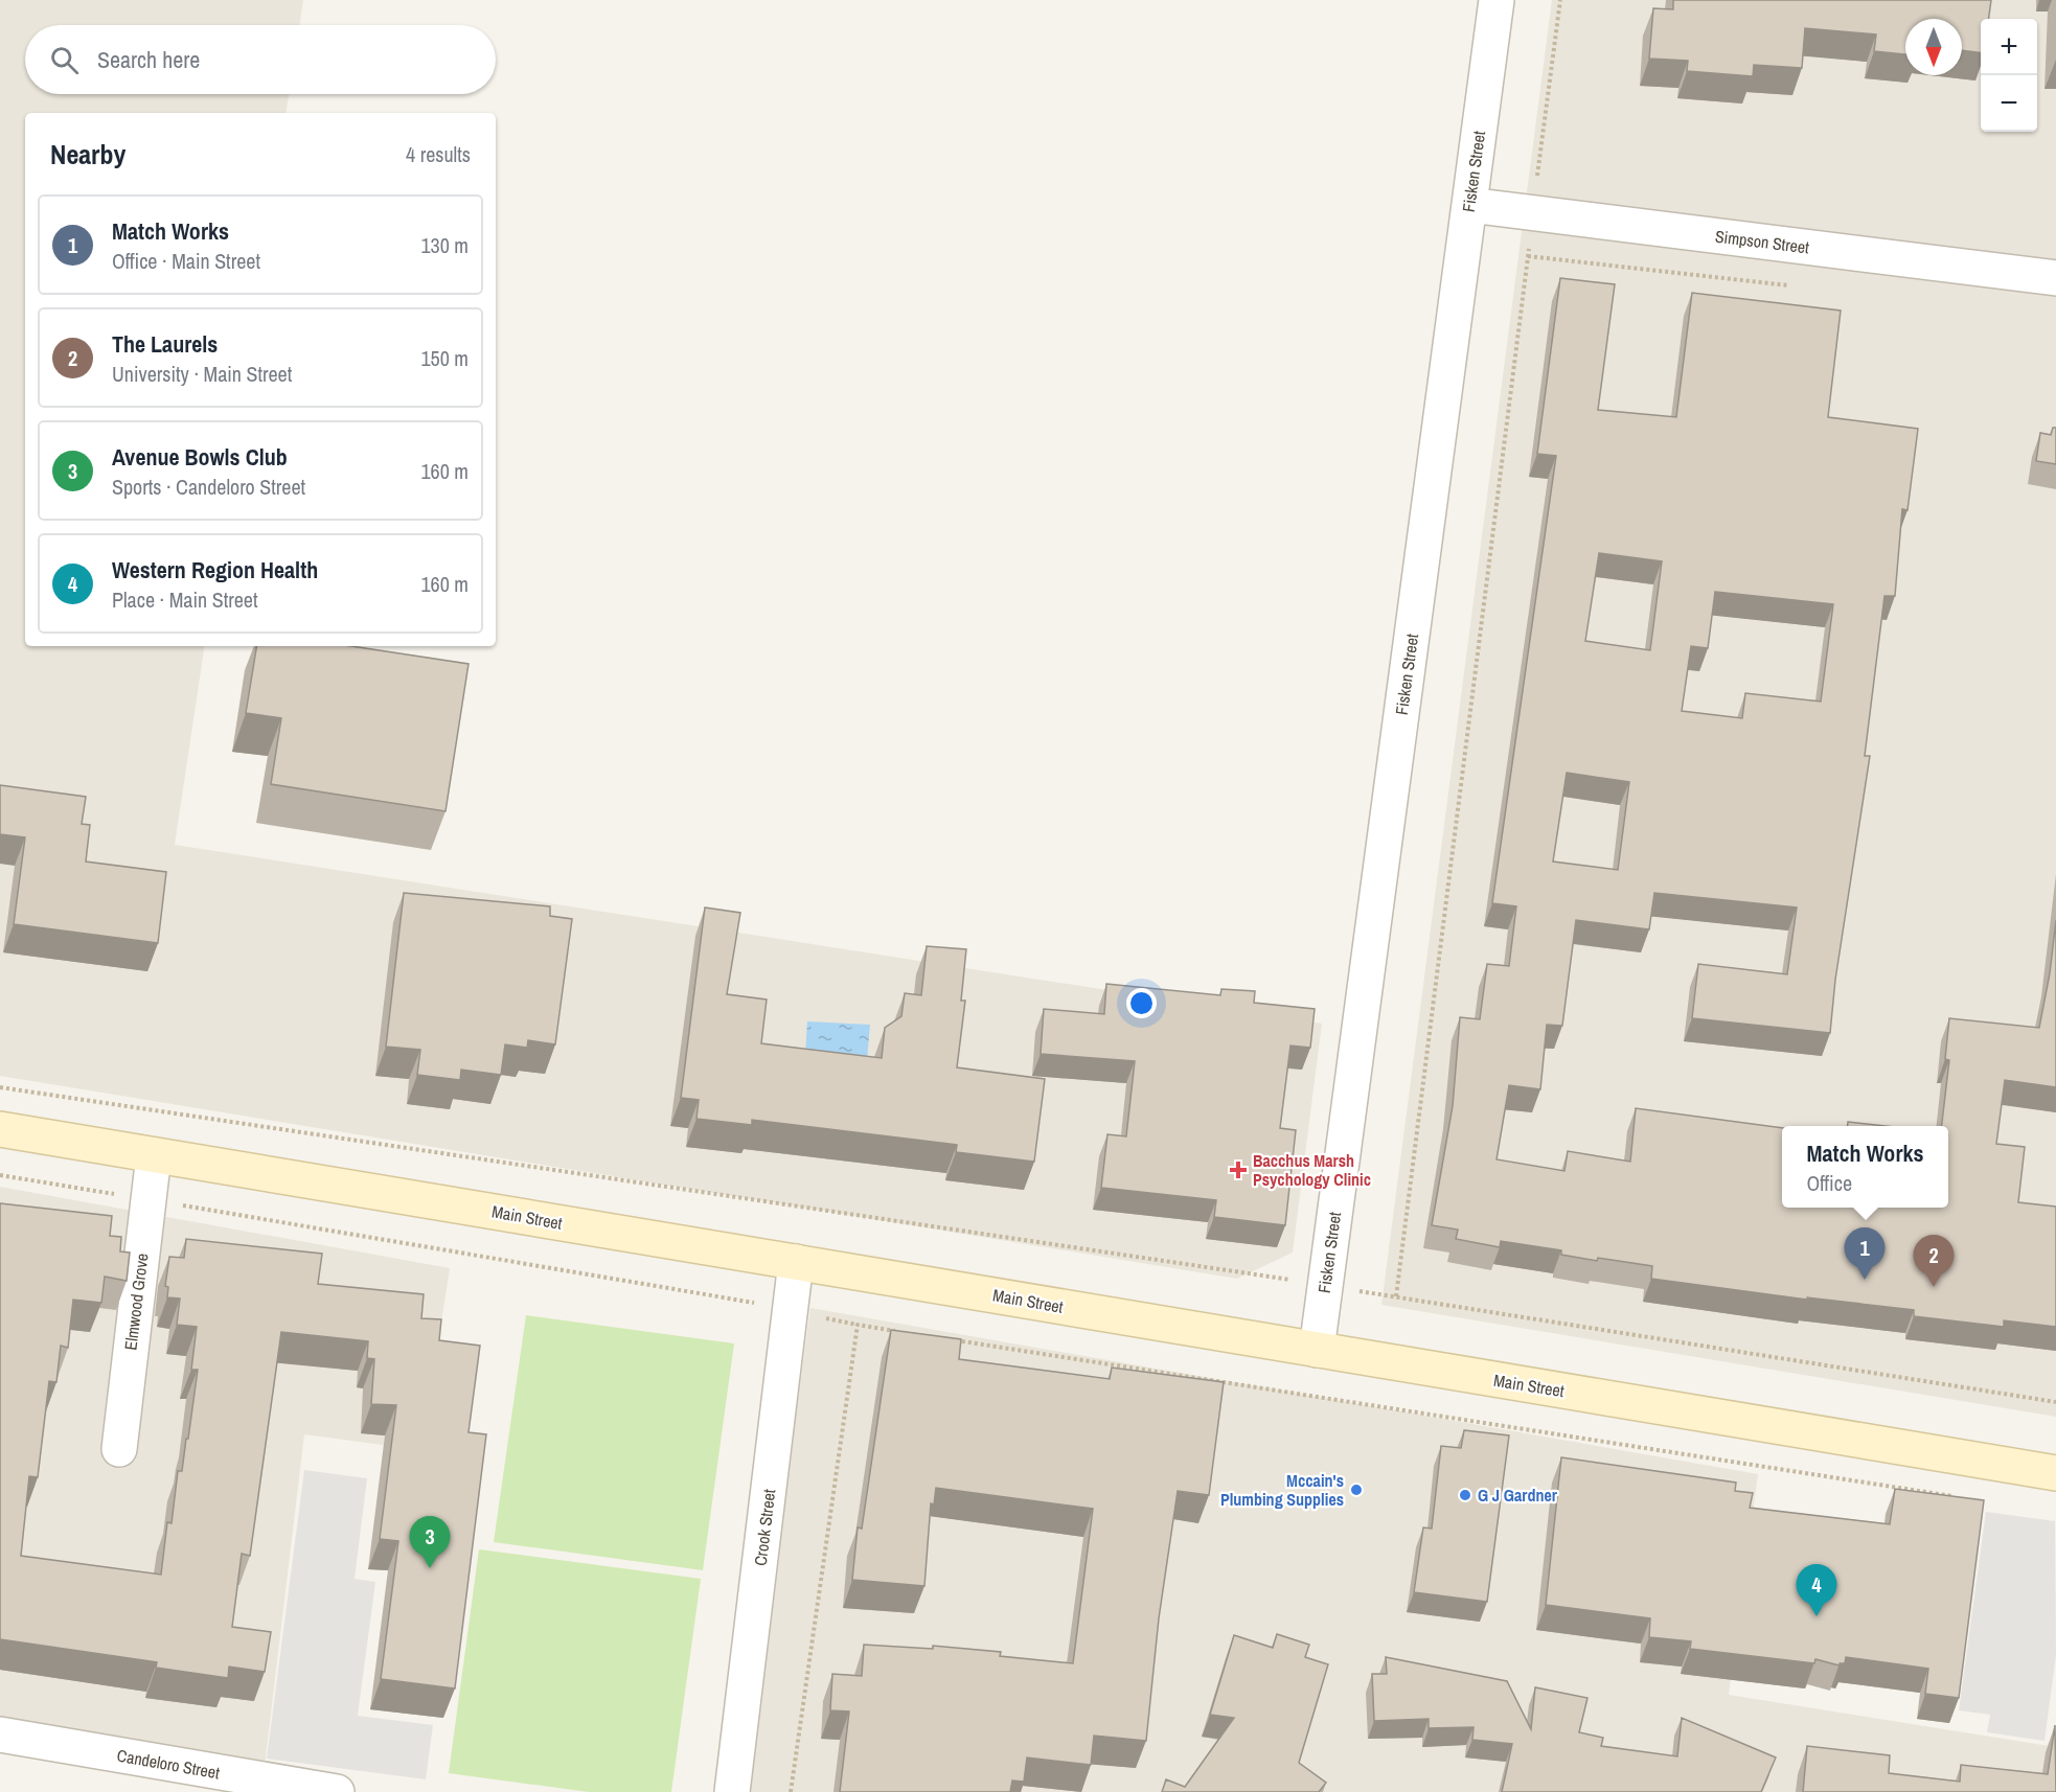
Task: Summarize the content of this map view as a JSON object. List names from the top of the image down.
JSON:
{
  "streets": {
    "main road": ["Main Street"],
    "street": [
      "Fisken Street",
      "Simpson Street",
      "Elmwood Grove",
      "Crook Street",
      "Candeloro Street"
    ]
  },
  "crossings": [
    ["Fisken Street", "Simpson Street"],
    ["Fisken Street", "Main Street"],
    ["Main Street", "Elmwood Grove"],
    ["Main Street", "Crook Street"]
  ],
  "places": {
    "health": ["Bacchus Marsh Psychology Clinic"],
    "other": ["Mccain's Plumbing Supplies", "G J Gardner"]
  },
  "north": "bottom",
  "page": {
    "map_buttons": ["+", "−"],
    "search": "Search here",
    "heading": ["Nearby", "4 results"],
    "list": [
      {
        "mark": "1",
        "name": "Match Works",
        "note": "Office · Main Street",
        "value": "130 m"
      },
      {
        "mark": "2",
        "name": "The Laurels",
        "note": "University · Main Street",
        "value": "150 m"
      },
      {
        "mark": "3",
        "name": "Avenue Bowls Club",
        "note": "Sports · Candeloro Street",
        "value": "160 m"
      },
      {
        "mark": "4",
        "name": "Western Region Health",
        "note": "Place · Main Street",
        "value": "160 m"
      }
    ],
    "popup": ["Match Works", "Office"],
    "pins": [
      "1",
      "2",
      "3",
      "4"
    ]
  }
}
